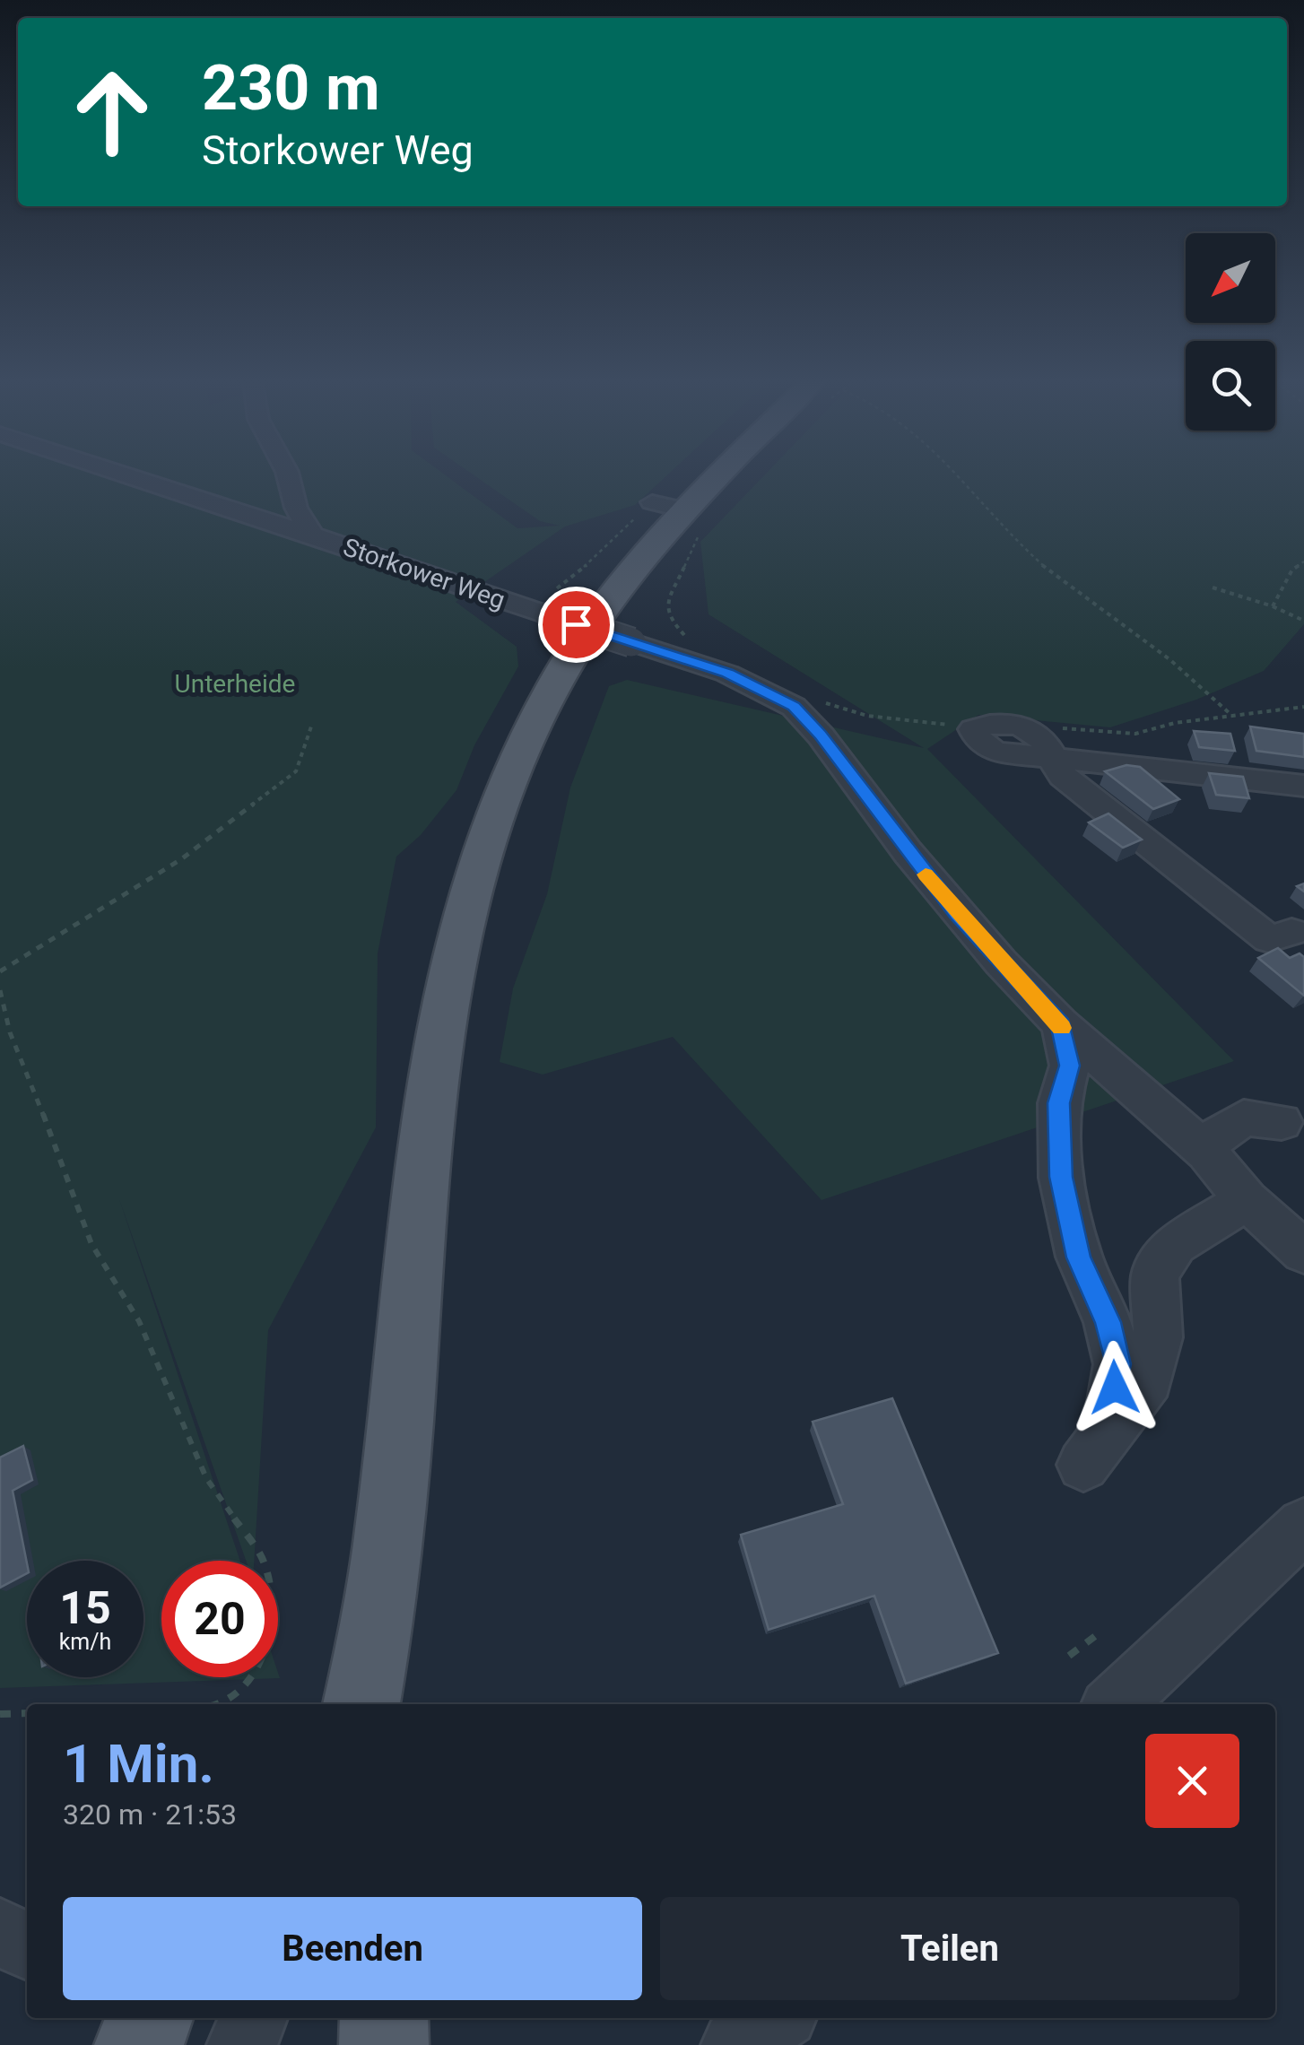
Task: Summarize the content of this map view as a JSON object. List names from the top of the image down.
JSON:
{
  "streets": {
    "street": ["Storkower Weg"]
  },
  "parks": ["Unterheide"],
  "north": "bottom left",
  "page": {
    "turn": ["230 m", "Storkower Weg"],
    "speed": "15 km/h",
    "limit": "20",
    "heading": ["1 Min.", "320 m · 21:53"],
    "buttons": ["Beenden", "Teilen"]
  }
}
